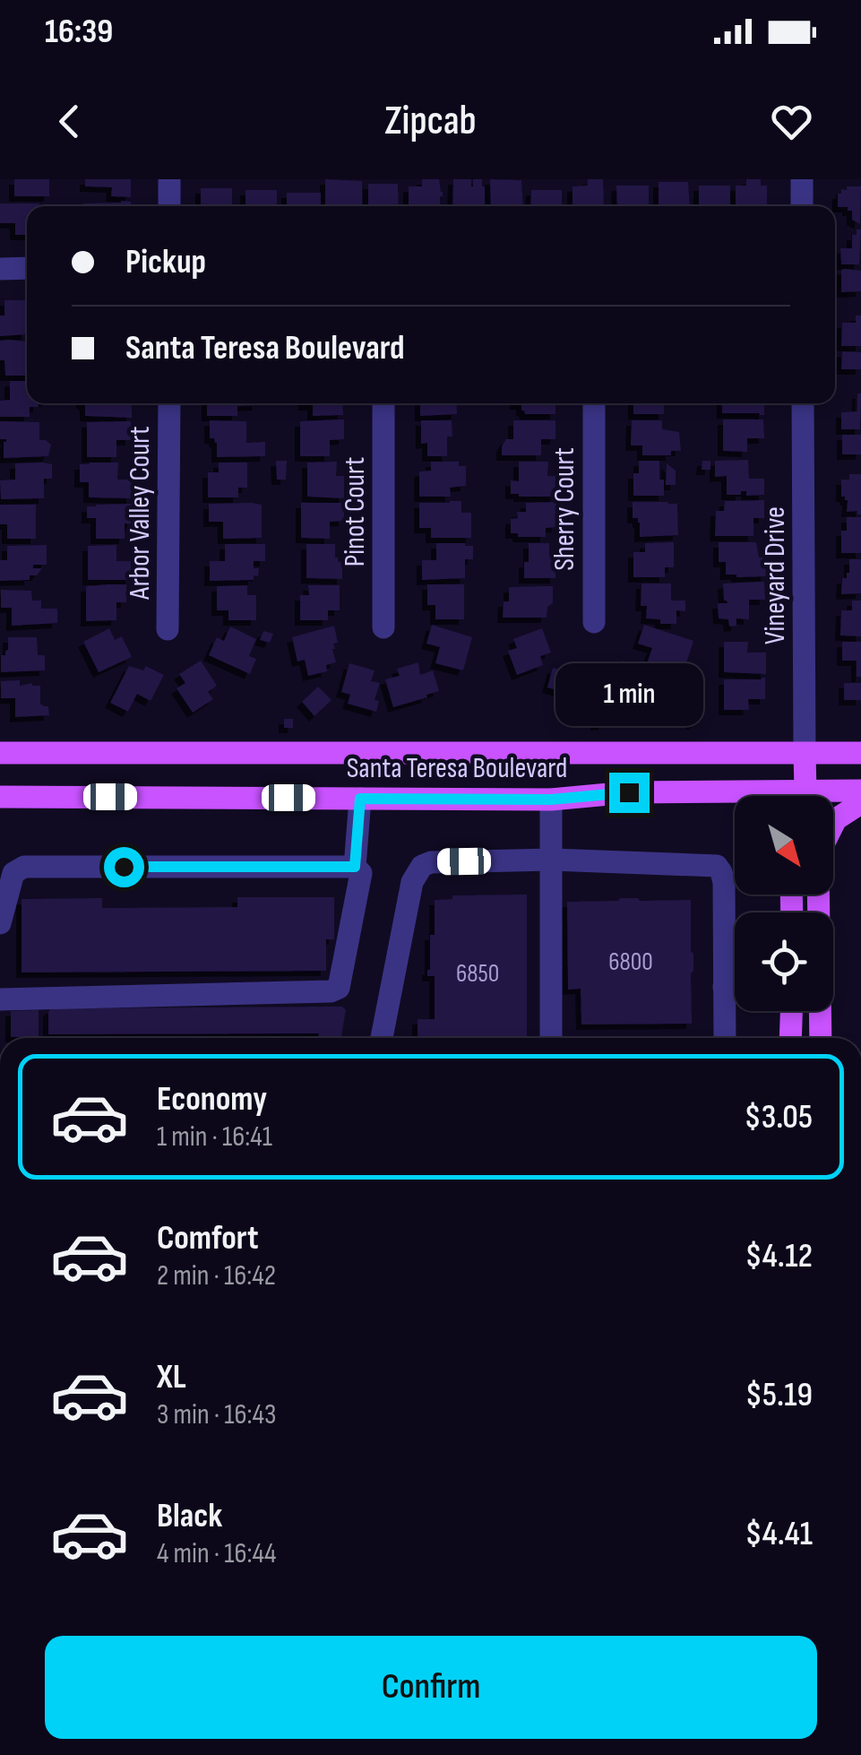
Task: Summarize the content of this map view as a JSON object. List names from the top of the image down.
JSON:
{
  "streets": {
    "main road": ["Santa Teresa Boulevard"],
    "street": [
      "Sherry Court",
      "Pinot Court",
      "Arbor Valley Court",
      "Vineyard Drive"
    ]
  },
  "crossings": [
    ["Vineyard Drive", "Santa Teresa Boulevard"]
  ],
  "house_numbers": ["6800", "6850"],
  "north": "bottom right",
  "page": {
    "status": "16:39",
    "header": "Zipcab",
    "banner": ["Pickup", "Santa Teresa Boulevard"],
    "bubble": "1 min",
    "list": [
      {
        "name": "Economy",
        "note": "1 min · 16:41",
        "value": "$3.05"
      },
      {
        "name": "Comfort",
        "note": "2 min · 16:42",
        "value": "$4.12"
      },
      {
        "name": "XL",
        "note": "3 min · 16:43",
        "value": "$5.19"
      },
      {
        "name": "Black",
        "note": "4 min · 16:44",
        "value": "$4.41"
      }
    ],
    "buttons": "Confirm"
  }
}
